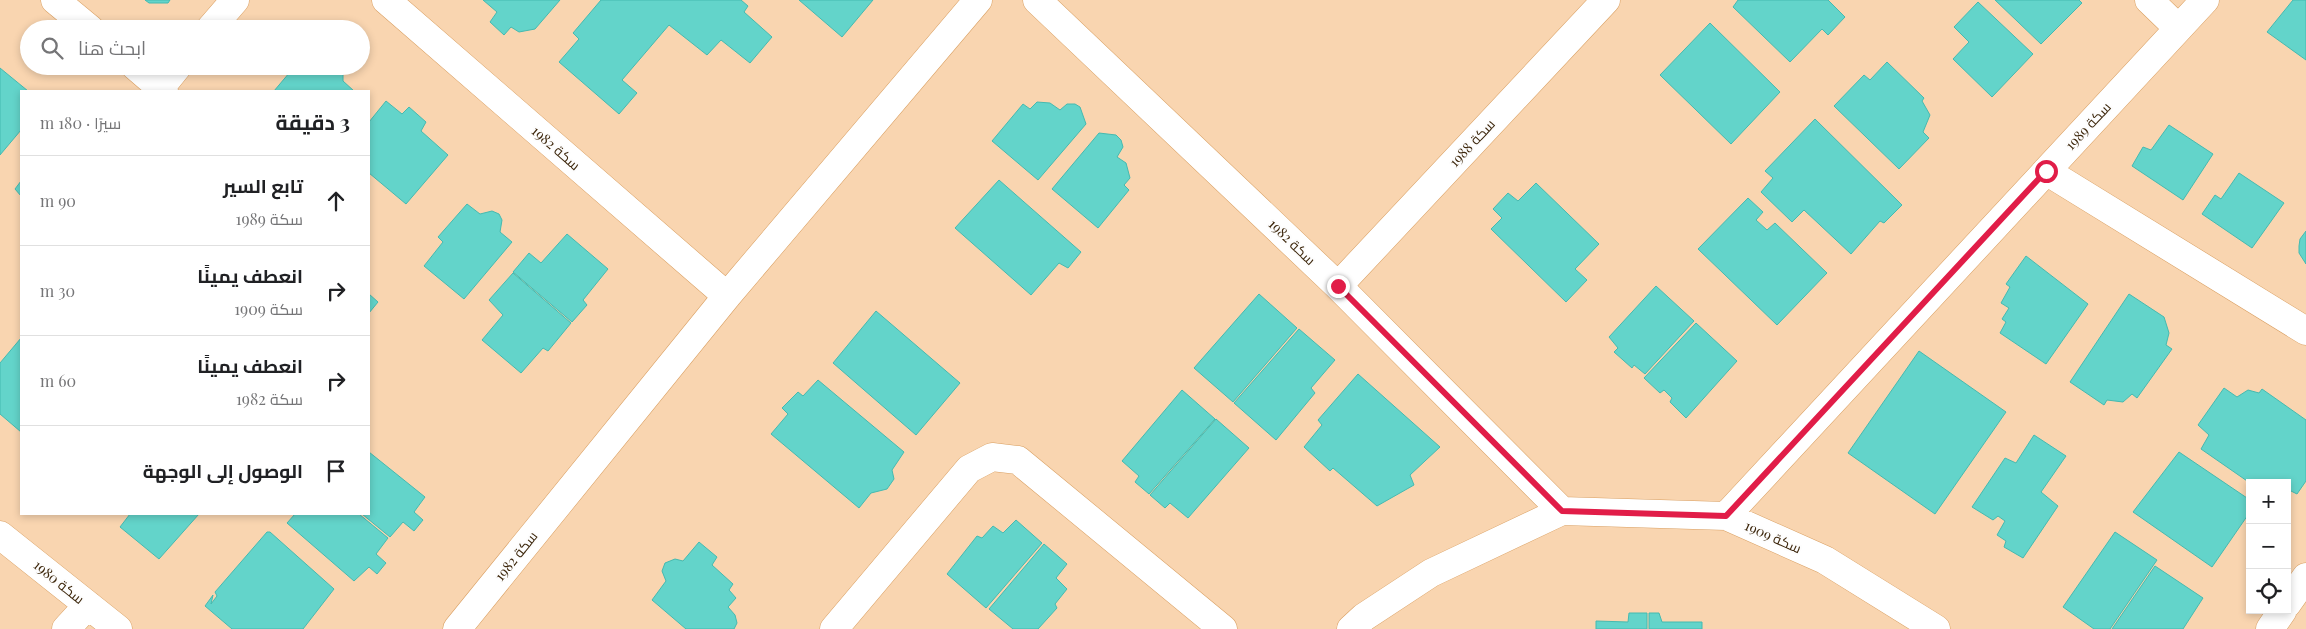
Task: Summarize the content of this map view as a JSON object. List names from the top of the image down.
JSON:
{
  "streets": {
    "street": [
      "سكة 1989",
      "سكة 1988",
      "سكة 1982",
      "سكة 1909",
      "سكة 1980"
    ]
  },
  "crossings": [
    ["سكة 1989", "سكة 1909"],
    ["سكة 1988", "سكة 1982"],
    ["سكة 1982", "سكة 1909"]
  ],
  "page": {
    "search": "ابحث هنا",
    "heading": ["3 دقيقة", "سيرًا · 180 m"],
    "list": [
      ["تابع السير", "سكة 1989", "90 m"],
      ["انعطف يمينًا", "سكة 1909", "30 m"],
      ["انعطف يمينًا", "سكة 1982", "60 m"],
      "الوصول إلى الوجهة"
    ],
    "map_buttons": ["+", "−"]
  }
}
